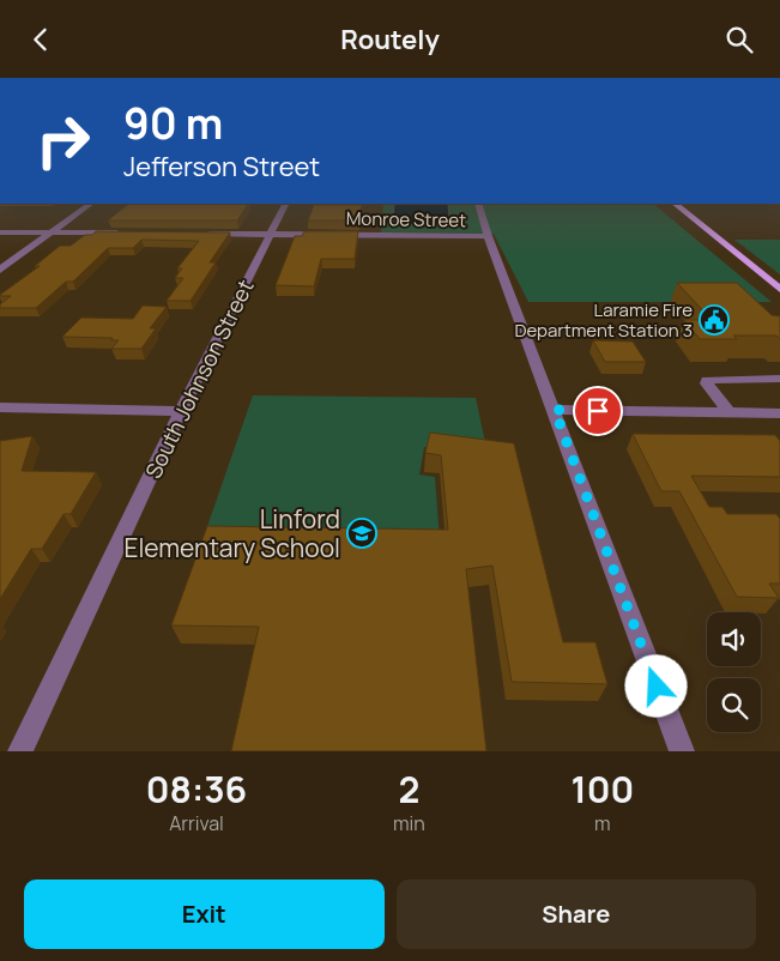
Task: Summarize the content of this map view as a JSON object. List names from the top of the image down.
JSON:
{
  "streets": {
    "street": ["Monroe Street", "South Johnson Street"]
  },
  "crossings": [
    ["Monroe Street", "South Johnson Street"]
  ],
  "places": {
    "public building": ["Laramie Fire Department Station 3"],
    "school or university": ["Linford Elementary School"]
  },
  "page": {
    "header": "Routely",
    "turn": ["90 m", "Jefferson Street"],
    "eta": [
      "08:36",
      "Arrival",
      "2",
      "min",
      "100",
      "m"
    ],
    "buttons": ["Exit", "Share"]
  }
}
